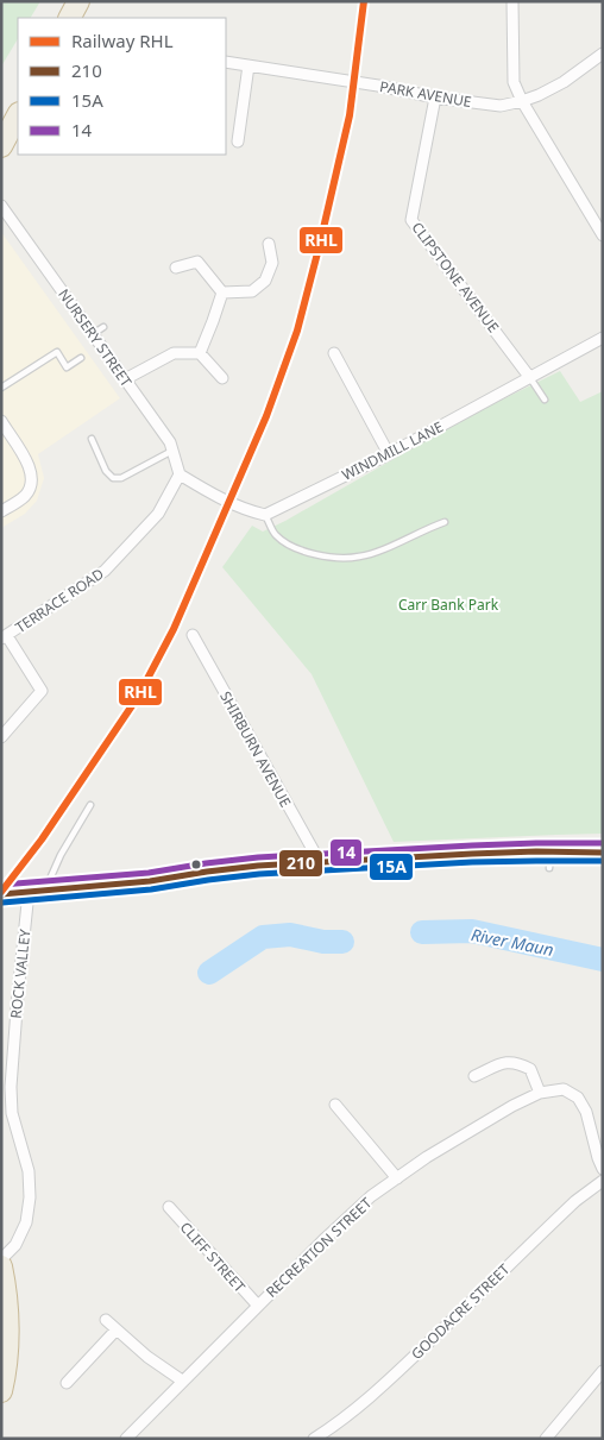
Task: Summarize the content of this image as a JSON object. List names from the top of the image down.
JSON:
{
  "streets": {
    "street": [
      "PARK AVENUE",
      "CLIPSTONE AVENUE",
      "NURSERY STREET",
      "WINDMILL LANE",
      "TERRACE ROAD",
      "SHIRBURN AVENUE",
      "ROCK VALLEY",
      "RECREATION STREET",
      "CLIFF STREET",
      "GOODACRE STREET"
    ]
  },
  "crossings": [
    ["PARK AVENUE", "CLIPSTONE AVENUE"],
    ["CLIPSTONE AVENUE", "WINDMILL LANE"],
    ["NURSERY STREET", "TERRACE ROAD"],
    ["RECREATION STREET", "CLIFF STREET"]
  ],
  "water": ["River Maun"],
  "parks": ["Carr Bank Park"],
  "lines": [
    "rail line RHL",
    "transit line 14",
    "transit line 210",
    "transit line 15A"
  ],
  "legend": [
    "Railway RHL",
    "210",
    "15A",
    "14"
  ]
}
